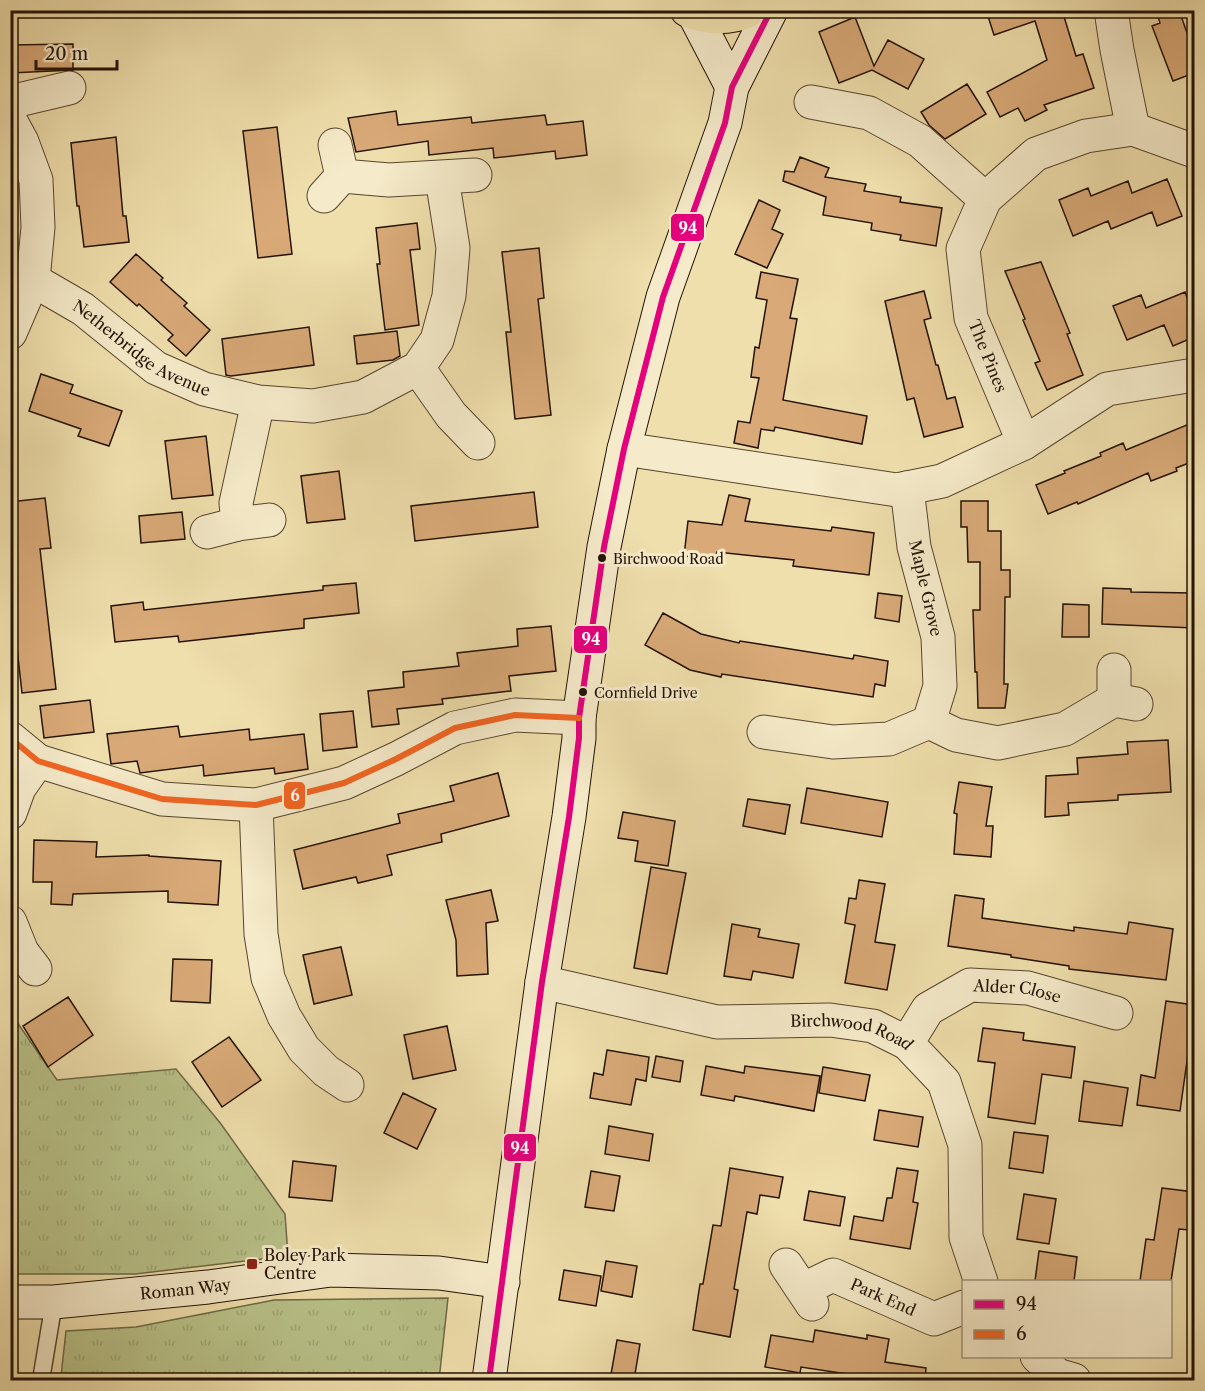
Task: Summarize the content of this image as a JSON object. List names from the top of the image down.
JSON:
{
  "streets": {
    "street": [
      "Netherbridge Avenue",
      "The Pines",
      "Maple Grove",
      "Alder Close",
      "Birchwood Road",
      "Roman Way",
      "Park End"
    ]
  },
  "crossings": [
    ["Alder Close", "Birchwood Road"]
  ],
  "places": {
    "other": ["Birchwood Road", "Cornfield Drive"],
    "transit": ["Boley Park Centre"]
  },
  "lines": ["transit line 94", "transit line 6"],
  "legend": ["94", "6"],
  "scale_bar": "20 m"
}
